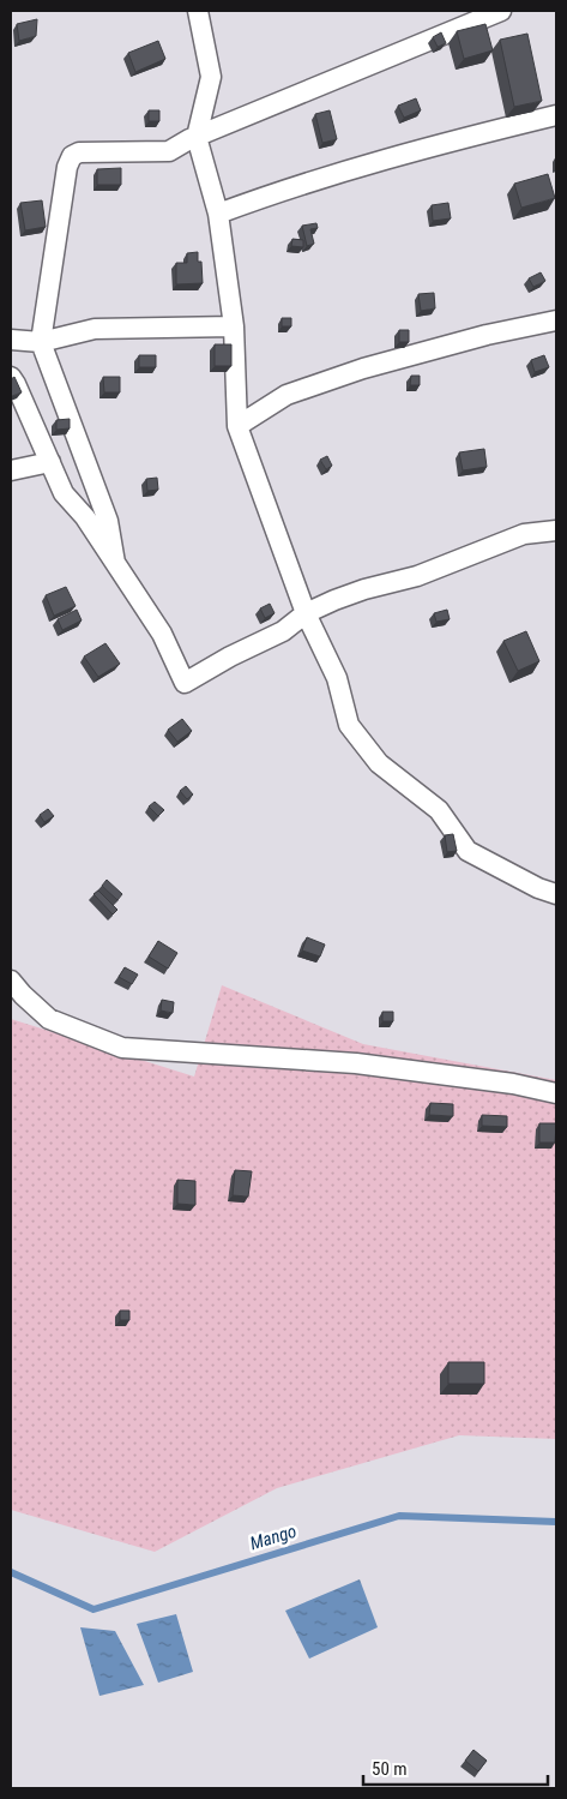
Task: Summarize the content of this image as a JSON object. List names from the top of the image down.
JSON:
{
  "water": ["Mango"],
  "scale_bar": "50 m"
}
